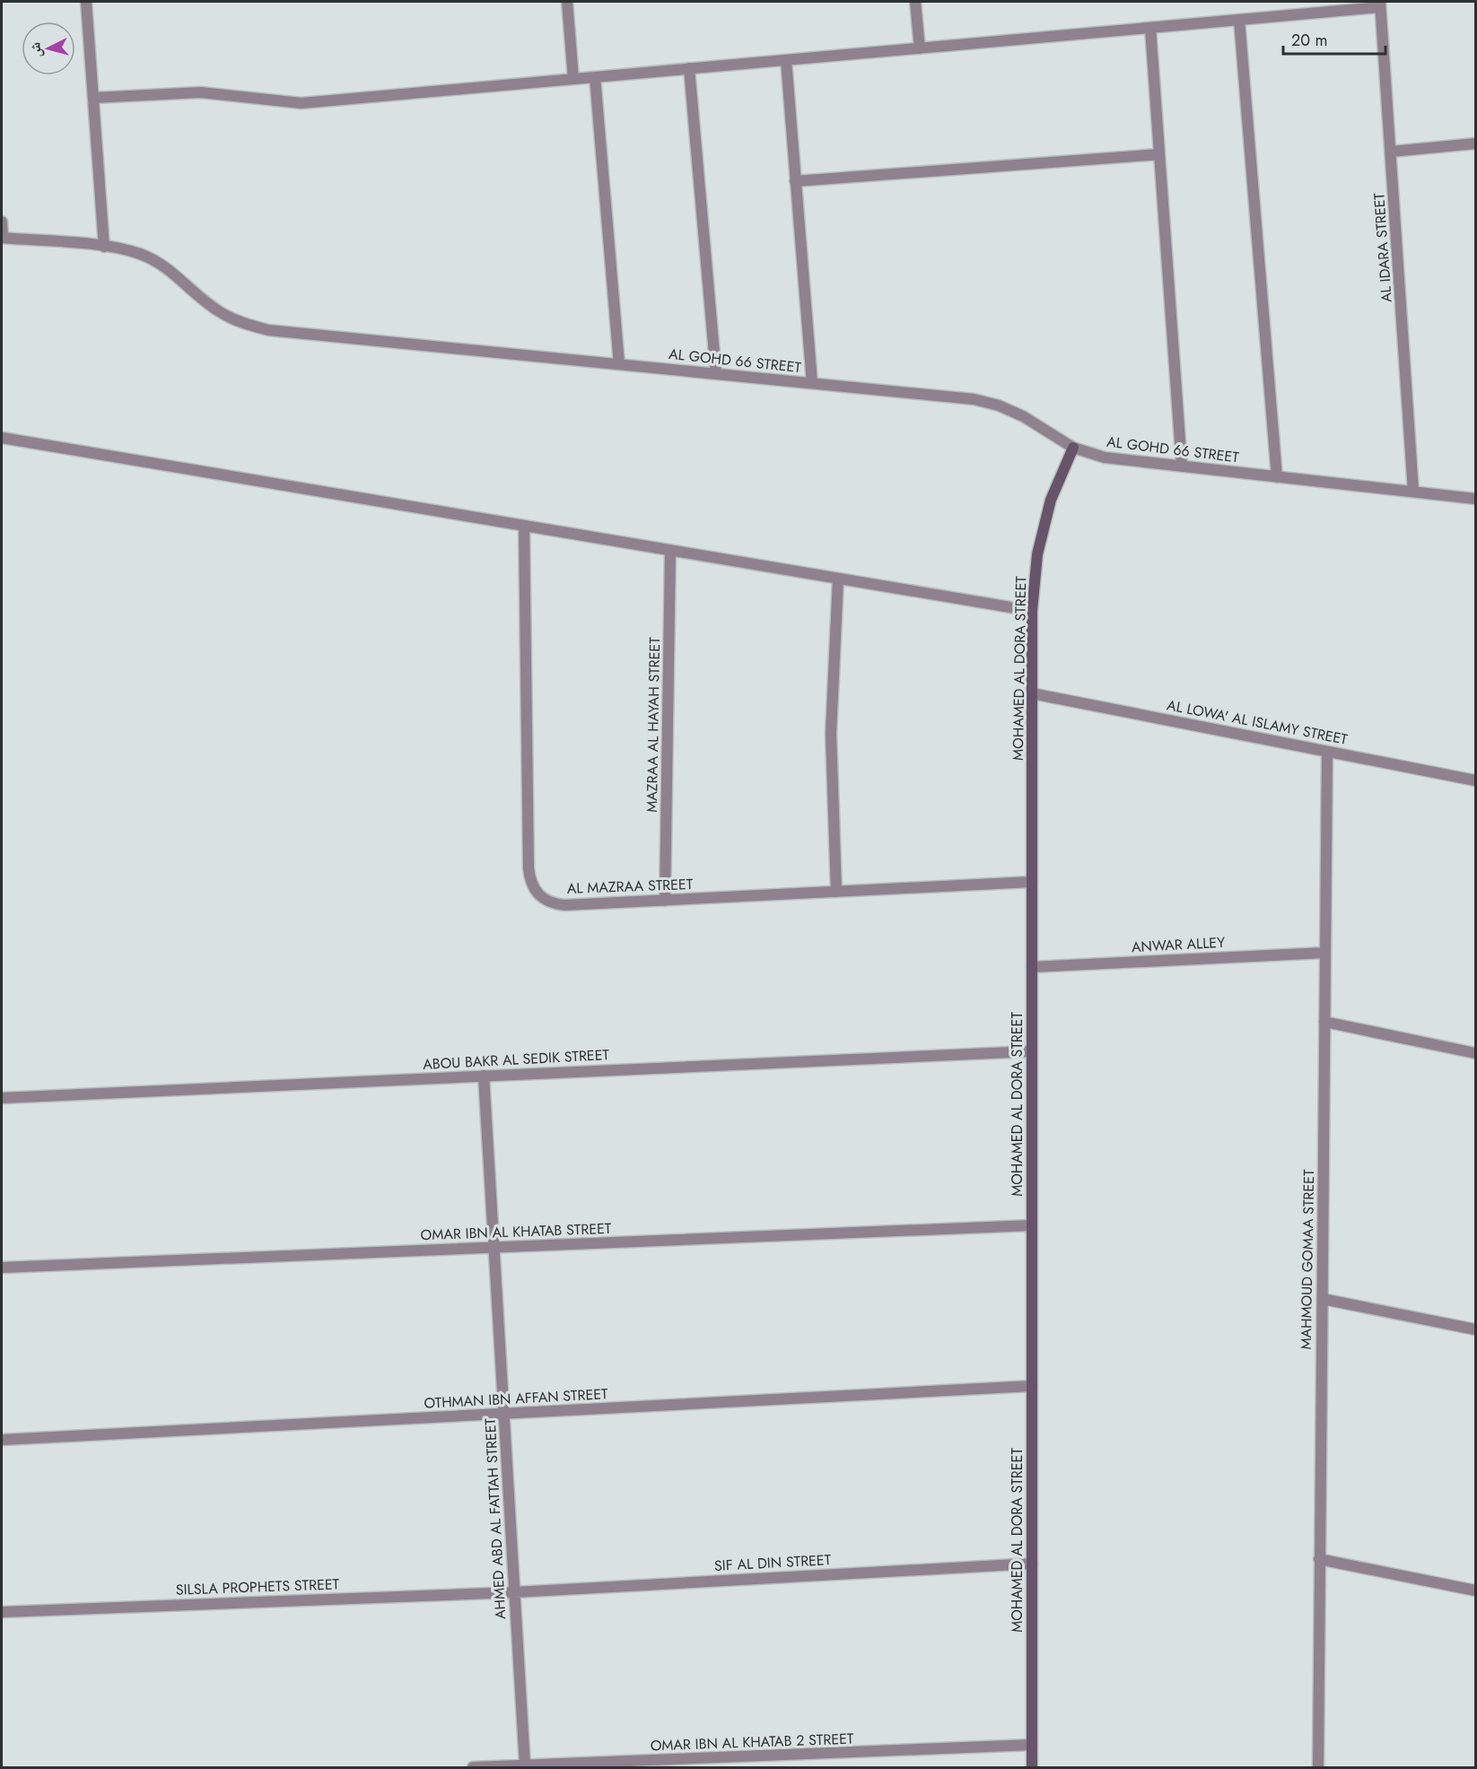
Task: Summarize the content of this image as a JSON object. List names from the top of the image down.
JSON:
{
  "streets": {
    "street": [
      "AL IDARA STREET",
      "AL GOHD 66 STREET",
      "MOHAMED AL DORA STREET",
      "AL LOWA' AL ISLAMY STREET",
      "MAZRAA AL HAYAH STREET",
      "AL MAZRAA STREET",
      "ANWAR ALLEY",
      "ABOU BAKR AL SEDIK STREET",
      "OMAR IBN AL KHATAB STREET",
      "MAHMOUD GOMAA STREET",
      "OTHMAN IBN AFFAN STREET",
      "AHMED ABD AL FATTAH STREET",
      "SIF AL DIN STREET",
      "SILSLA PROPHETS STREET",
      "OMAR IBN AL KHATAB 2 STREET"
    ]
  },
  "crossings": [
    ["AL IDARA STREET", "AL GOHD 66 STREET"],
    ["AL GOHD 66 STREET", "MOHAMED AL DORA STREET"],
    ["MOHAMED AL DORA STREET", "AL LOWA' AL ISLAMY STREET"],
    ["MOHAMED AL DORA STREET", "AL MAZRAA STREET"],
    ["MOHAMED AL DORA STREET", "ANWAR ALLEY"],
    ["MOHAMED AL DORA STREET", "ABOU BAKR AL SEDIK STREET"],
    ["MOHAMED AL DORA STREET", "OMAR IBN AL KHATAB STREET"],
    ["MOHAMED AL DORA STREET", "OTHMAN IBN AFFAN STREET"],
    ["MOHAMED AL DORA STREET", "SIF AL DIN STREET"],
    ["MOHAMED AL DORA STREET", "OMAR IBN AL KHATAB 2 STREET"],
    ["AL LOWA' AL ISLAMY STREET", "MAHMOUD GOMAA STREET"],
    ["MAZRAA AL HAYAH STREET", "AL MAZRAA STREET"],
    ["ANWAR ALLEY", "MAHMOUD GOMAA STREET"],
    ["ABOU BAKR AL SEDIK STREET", "AHMED ABD AL FATTAH STREET"],
    ["OMAR IBN AL KHATAB STREET", "AHMED ABD AL FATTAH STREET"],
    ["OTHMAN IBN AFFAN STREET", "AHMED ABD AL FATTAH STREET"],
    ["AHMED ABD AL FATTAH STREET", "SIF AL DIN STREET"],
    ["AHMED ABD AL FATTAH STREET", "SILSLA PROPHETS STREET"],
    ["AHMED ABD AL FATTAH STREET", "OMAR IBN AL KHATAB 2 STREET"],
    ["SIF AL DIN STREET", "SILSLA PROPHETS STREET"]
  ],
  "scale_bar": "20 m",
  "north": "left"
}
